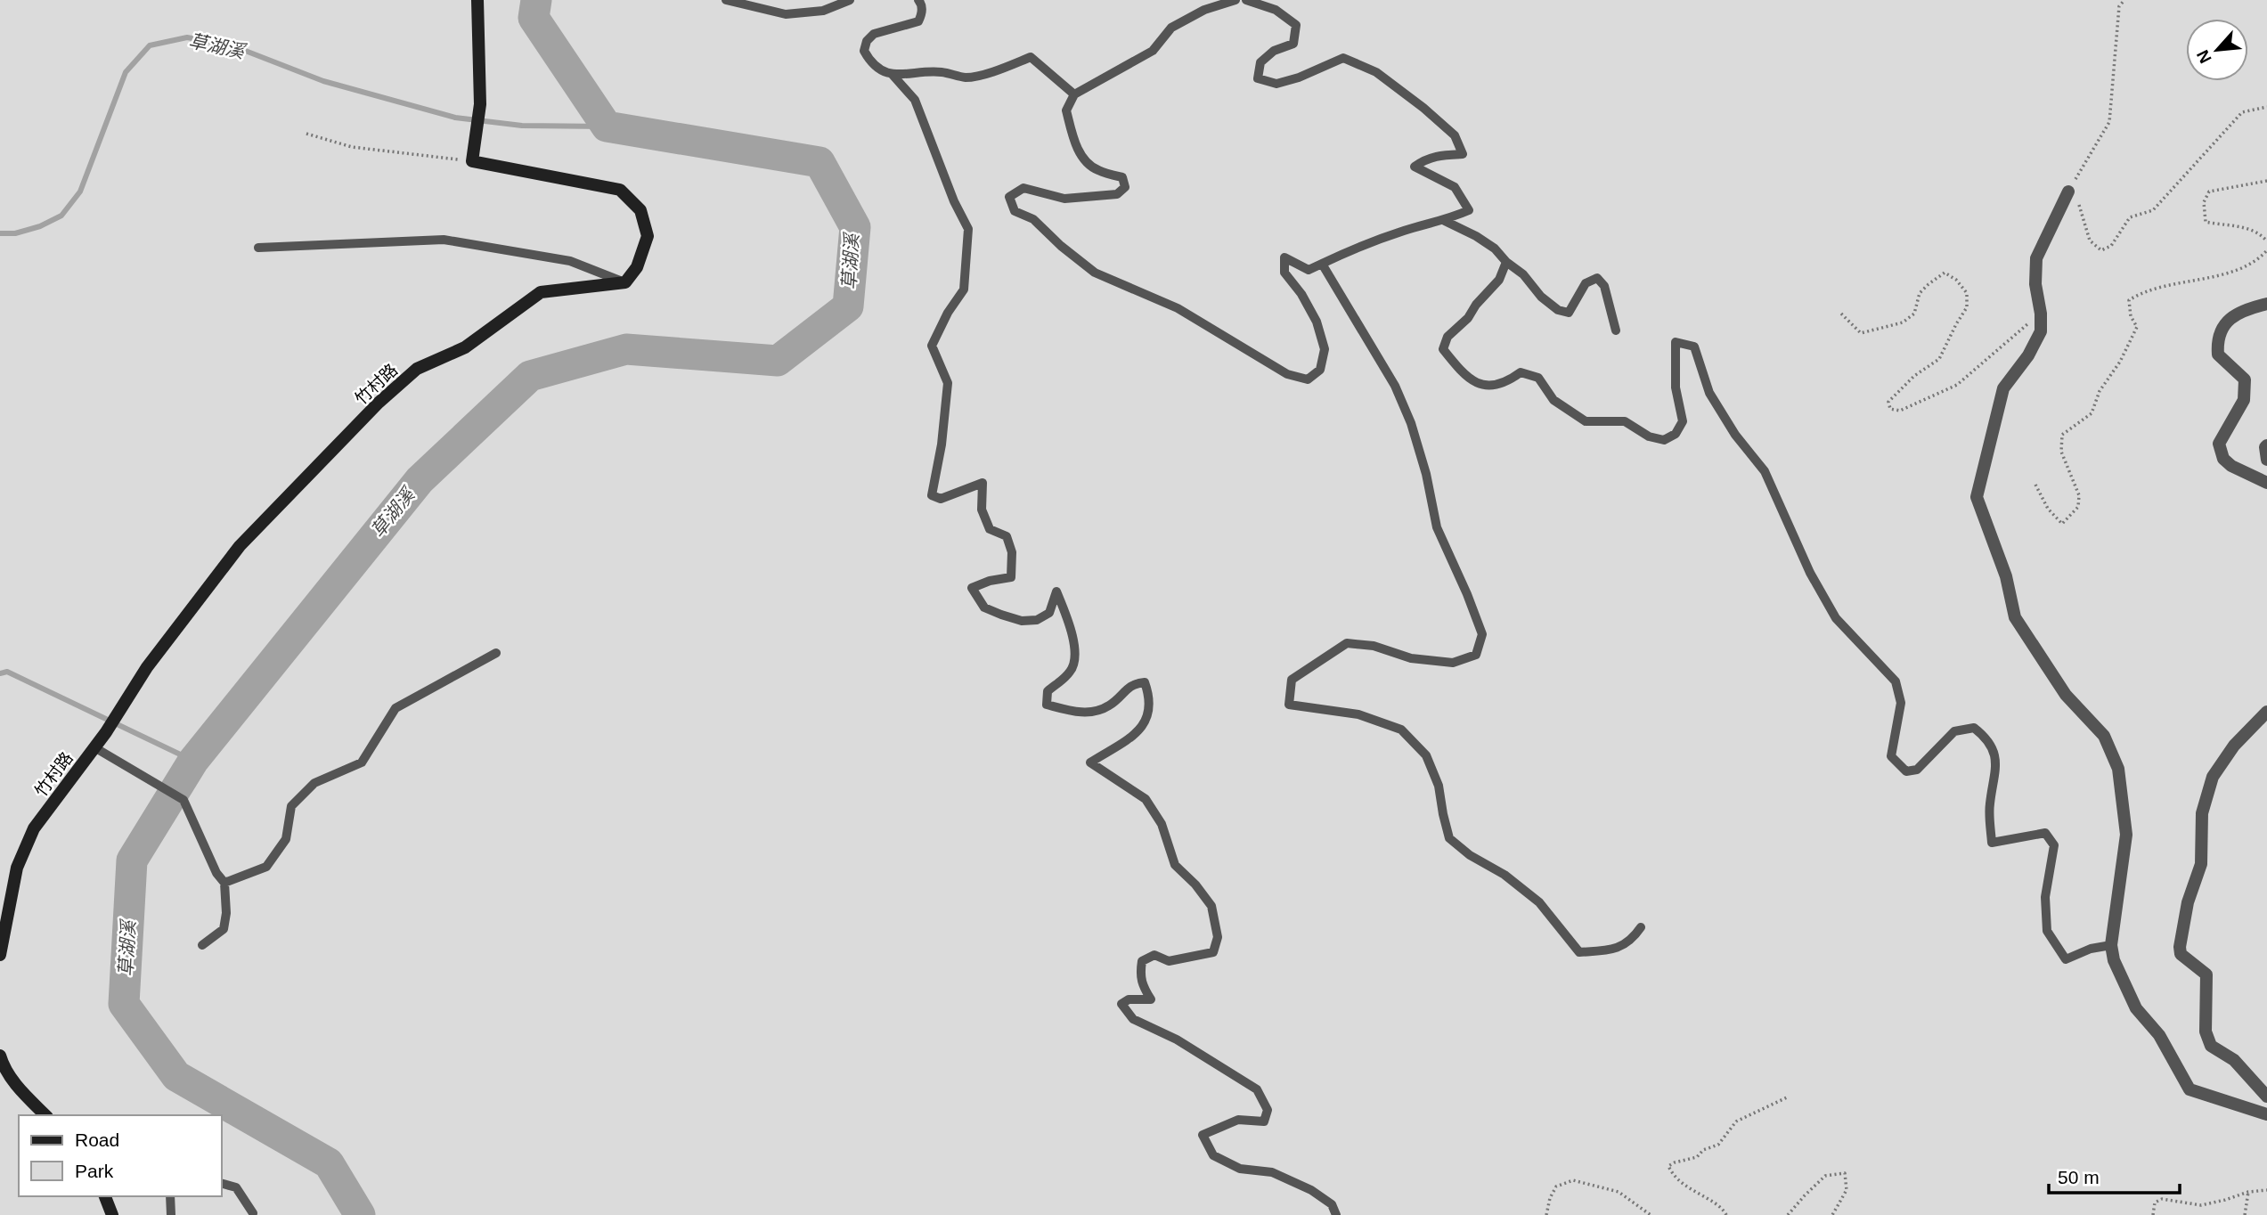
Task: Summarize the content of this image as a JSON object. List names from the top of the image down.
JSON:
{
  "streets": {
    "street": ["竹村路"]
  },
  "water": ["草湖溪"],
  "legend": ["Road", "Park"],
  "scale_bar": "50 m",
  "north": "bottom left"
}
